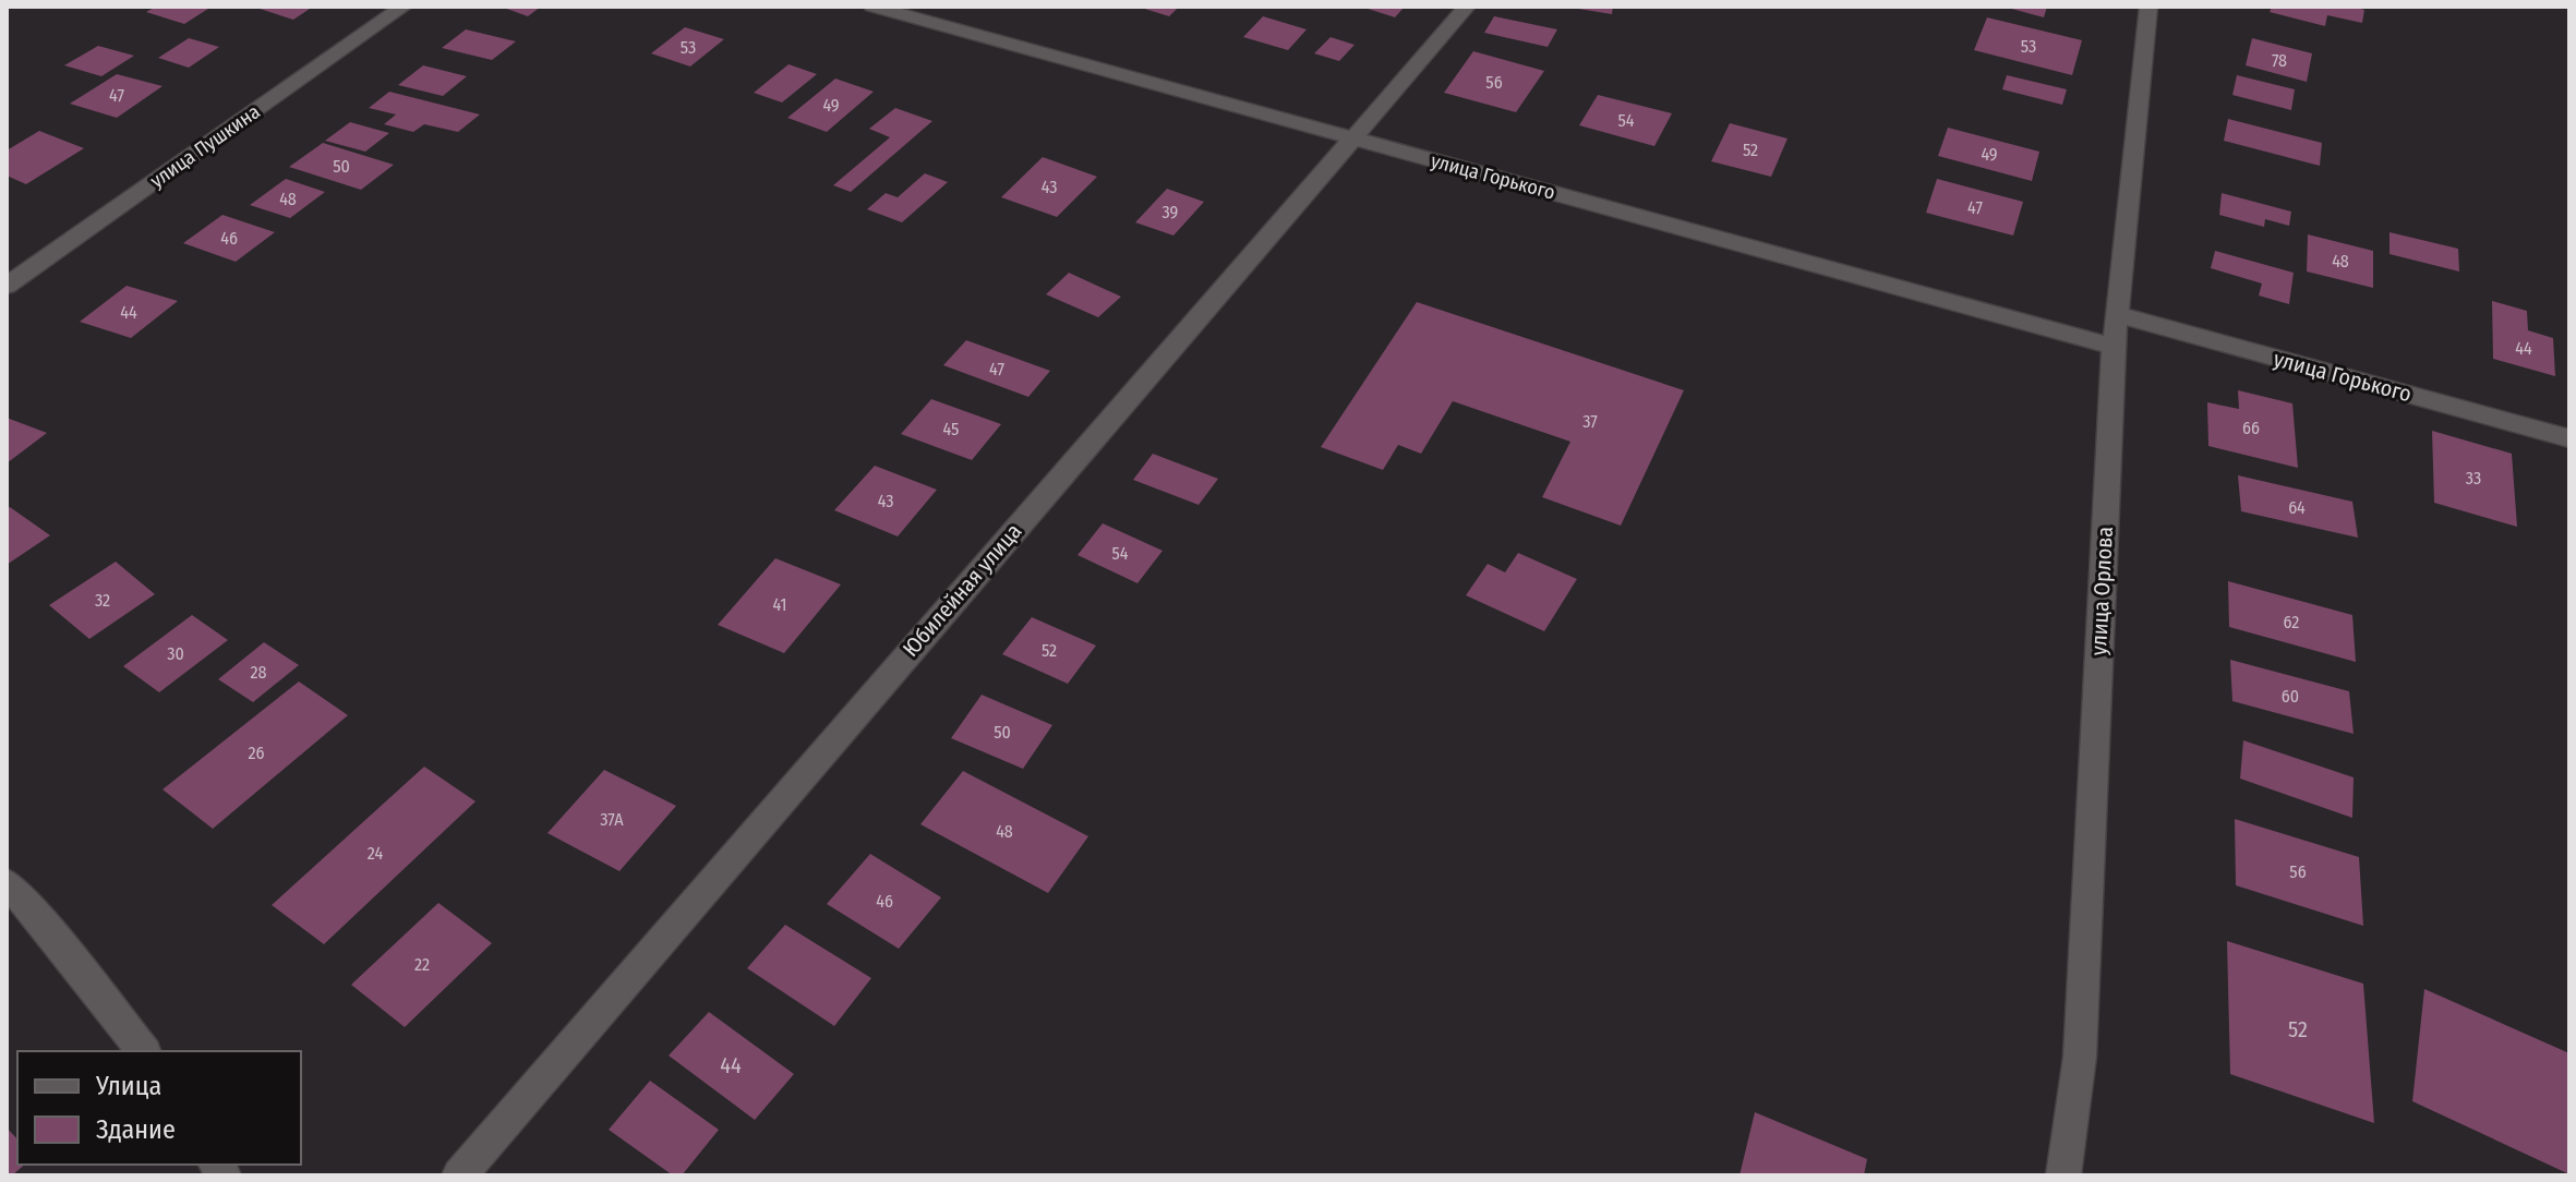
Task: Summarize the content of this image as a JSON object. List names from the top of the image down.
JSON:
{
  "streets": {
    "street": [
      "улица Пушкина",
      "улица Горького",
      "Юбилейная улица",
      "улица Орлова"
    ]
  },
  "crossings": [
    ["улица Горького", "Юбилейная улица"],
    ["улица Горького", "улица Орлова"]
  ],
  "house_numbers": [
    "53",
    "53",
    "78",
    "56",
    "47",
    "49",
    "54",
    "52",
    "49",
    "50",
    "43",
    "48",
    "47",
    "39",
    "46",
    "48",
    "44",
    "44",
    "47",
    "37",
    "66",
    "45",
    "33",
    "43",
    "64",
    "54",
    "32",
    "41",
    "62",
    "52",
    "30",
    "28",
    "60",
    "50",
    "26",
    "37А",
    "48",
    "24",
    "56",
    "46",
    "22",
    "52",
    "44"
  ],
  "legend": ["Улица", "Здание"]
}
